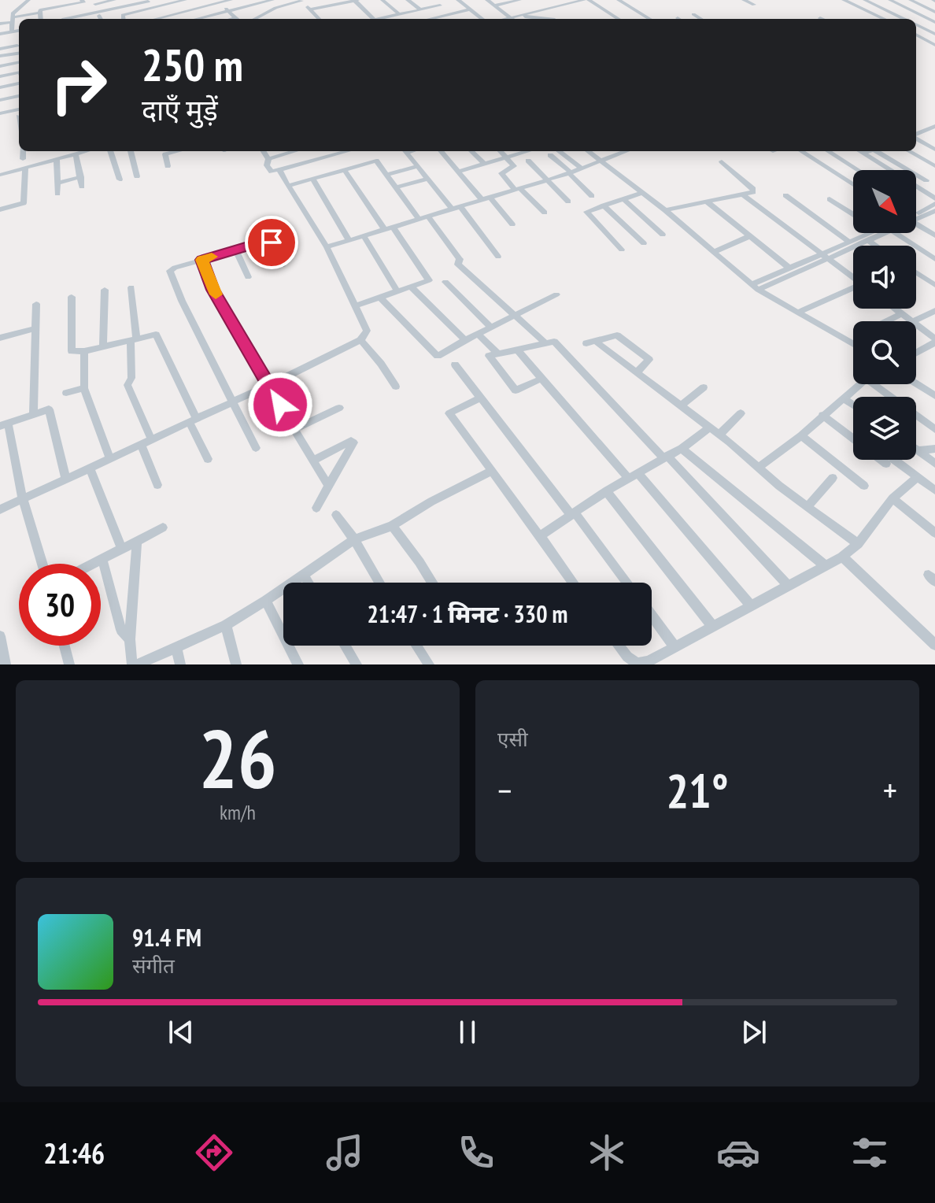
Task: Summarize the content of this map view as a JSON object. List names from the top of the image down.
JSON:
{
  "north": "bottom right",
  "page": {
    "turn": ["250 m", "दाएँ मुड़ें"],
    "limit": "30",
    "trip": "21:47 · 1 मिनट · 330 m",
    "tile": [
      ["26", "km/h"],
      "एसी"
    ],
    "heat": ["−", "21°", "+"],
    "song": ["91.4 FM", "संगीत"],
    "tabs": "21:46"
  }
}
